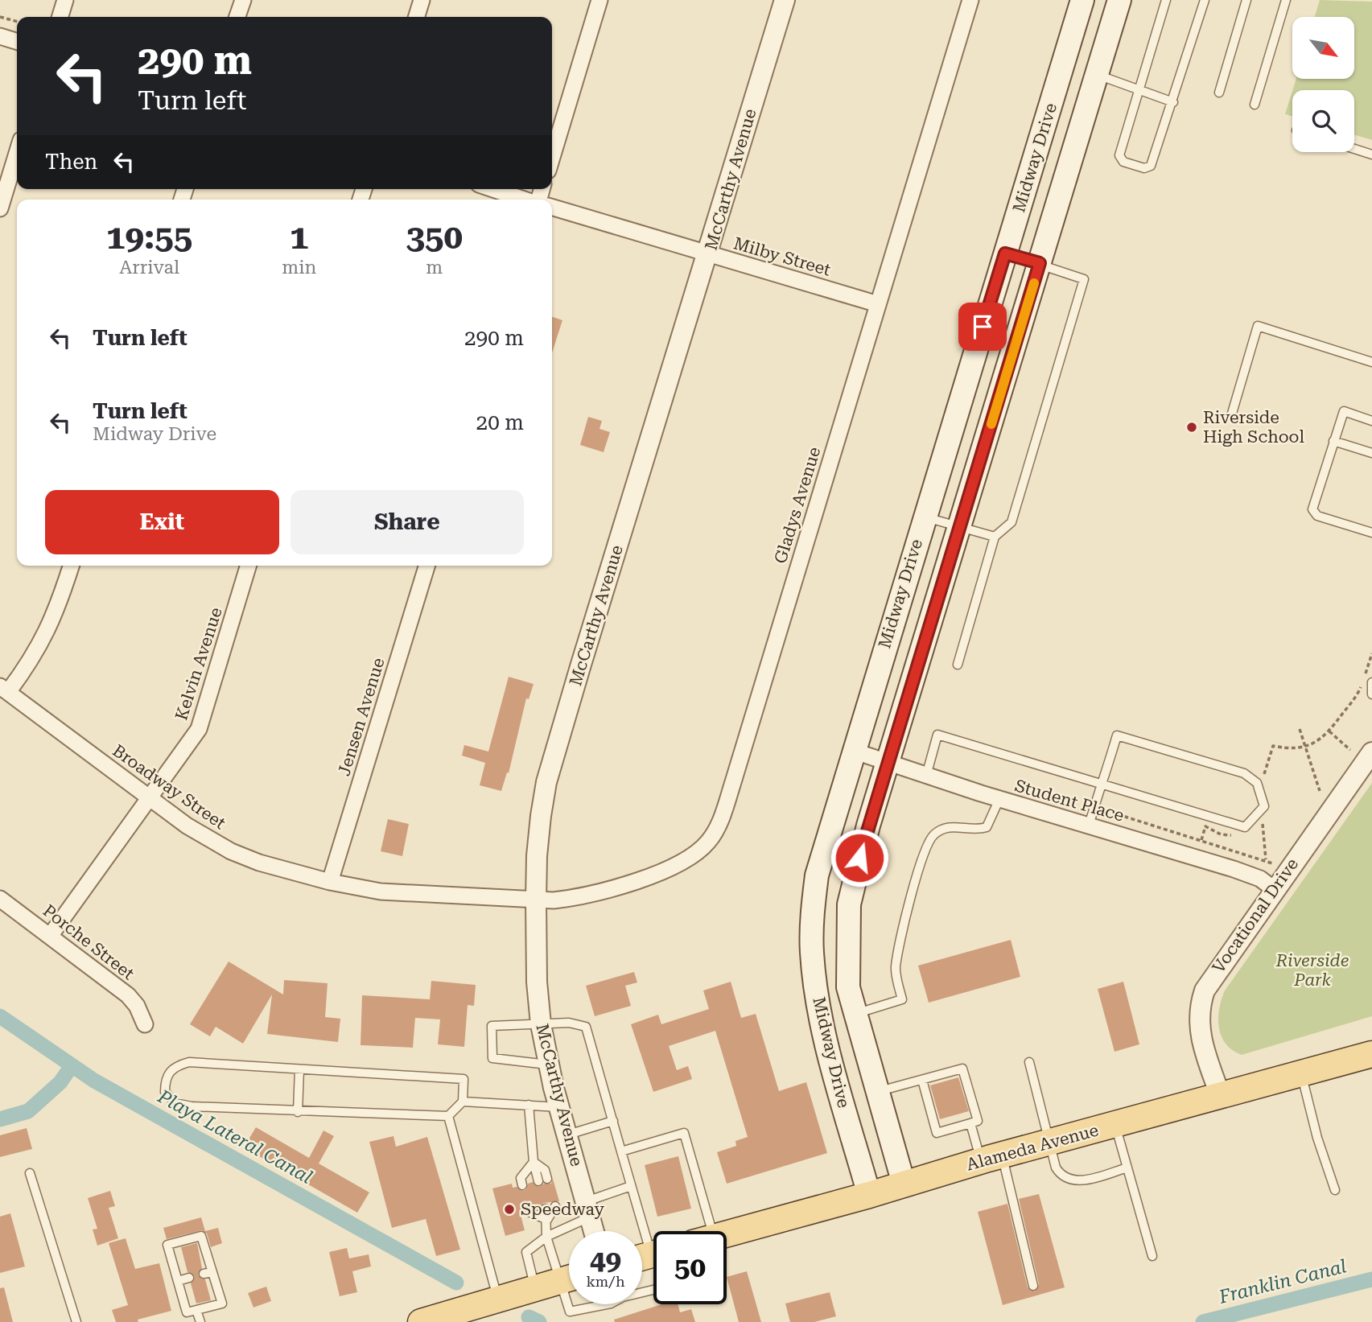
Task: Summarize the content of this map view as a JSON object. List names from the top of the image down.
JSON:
{
  "streets": {
    "main road": ["Midway Drive", "Alameda Avenue"],
    "street": [
      "McCarthy Avenue",
      "Milby Street",
      "Gladys Avenue",
      "Kelvin Avenue",
      "Jensen Avenue",
      "Broadway Street",
      "Student Place",
      "Vocational Drive",
      "Porche Street"
    ]
  },
  "crossings": [
    ["Midway Drive", "Student Place"],
    ["Midway Drive", "Alameda Avenue"],
    ["McCarthy Avenue", "Milby Street"],
    ["McCarthy Avenue", "Gladys Avenue"],
    ["McCarthy Avenue", "Broadway Street"],
    ["Milby Street", "Gladys Avenue"],
    ["Gladys Avenue", "Broadway Street"],
    ["Kelvin Avenue", "Broadway Street"],
    ["Kelvin Avenue", "Porche Street"],
    ["Jensen Avenue", "Broadway Street"],
    ["Student Place", "Vocational Drive"],
    ["Vocational Drive", "Alameda Avenue"]
  ],
  "water": ["Playa Lateral Canal", "Franklin Canal"],
  "parks": ["Riverside Park"],
  "places": ["Riverside High School", "Speedway"],
  "north": "bottom right",
  "page": {
    "turn": ["290 m", "Turn left"],
    "then": "Then",
    "eta": [
      "19:55",
      "Arrival",
      "1",
      "min",
      "350",
      "m"
    ],
    "list": [
      {
        "name": "Turn left",
        "value": "290 m"
      },
      {
        "name": "Turn left",
        "note": "Midway Drive",
        "value": "20 m"
      }
    ],
    "buttons": ["Exit", "Share"],
    "speed": "49 km/h",
    "limit": "50"
  }
}
